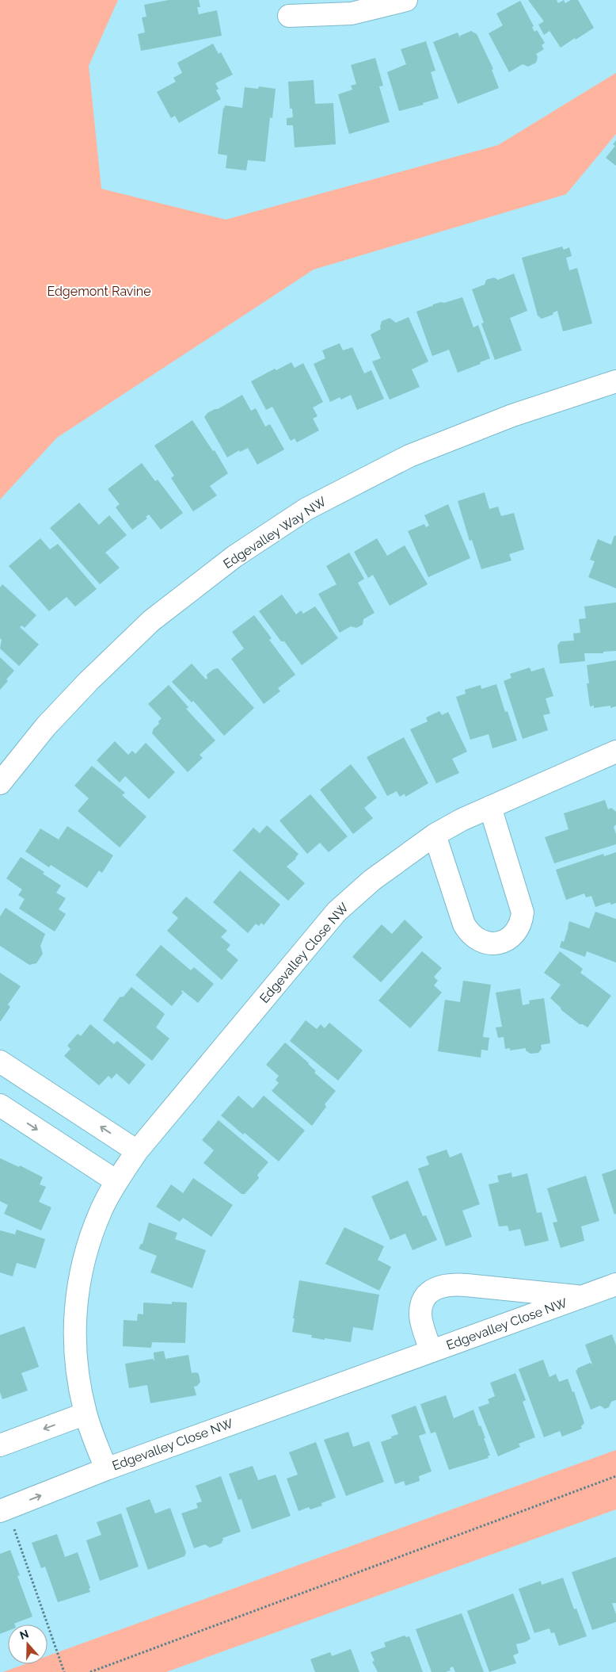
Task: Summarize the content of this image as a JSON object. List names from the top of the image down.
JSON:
{
  "streets": {
    "street": ["Edgevalley Way NW", "Edgevalley Close NW"]
  },
  "parks": ["Edgemont Ravine"],
  "north": "top"
}
